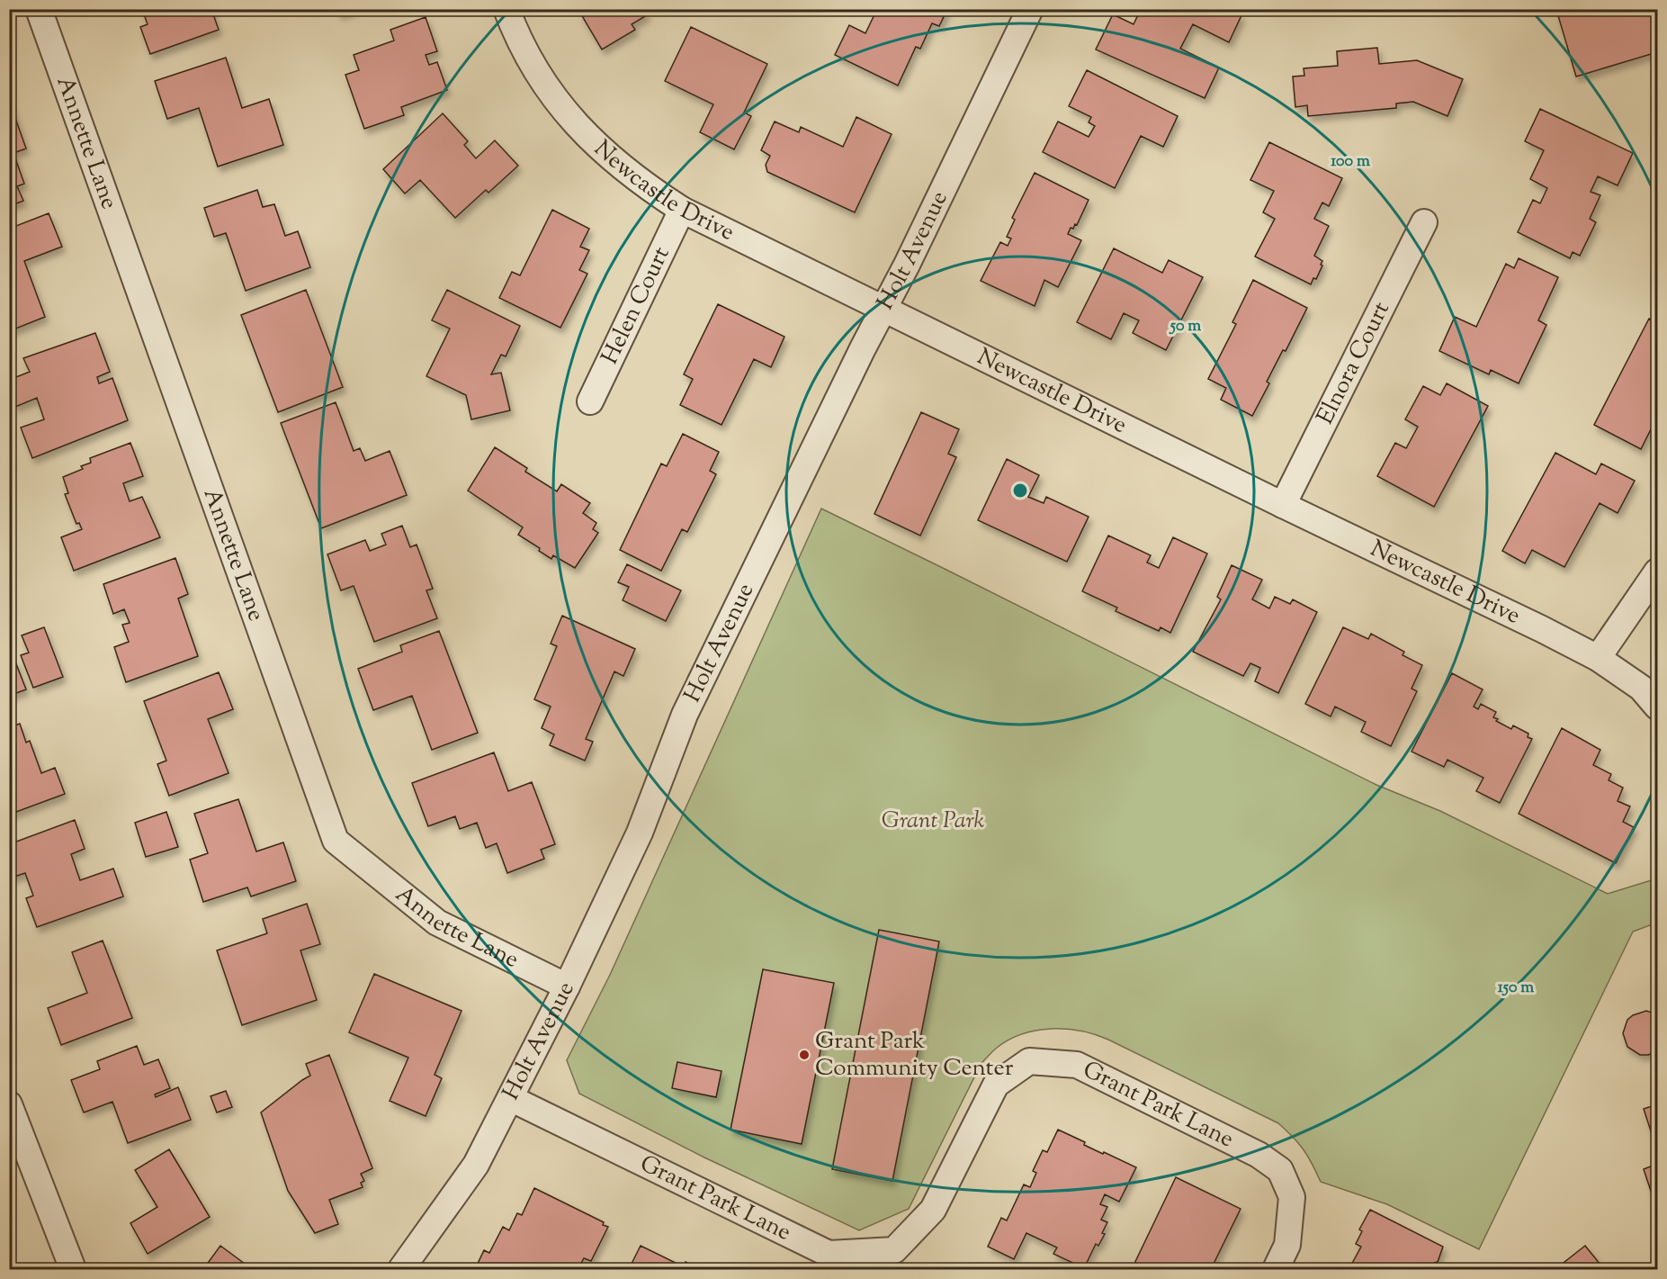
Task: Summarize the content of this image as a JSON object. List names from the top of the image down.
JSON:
{
  "streets": {
    "street": [
      "Annette Lane",
      "Newcastle Drive",
      "Holt Avenue",
      "Helen Court",
      "Elnora Court",
      "Grant Park Lane"
    ]
  },
  "crossings": [
    ["Annette Lane", "Holt Avenue"],
    ["Newcastle Drive", "Holt Avenue"],
    ["Newcastle Drive", "Helen Court"],
    ["Newcastle Drive", "Elnora Court"],
    ["Holt Avenue", "Grant Park Lane"]
  ],
  "parks": ["Grant Park"],
  "places": ["Grant Park Community Center"],
  "rings": ["100 m", "50 m", "150 m"]
}
